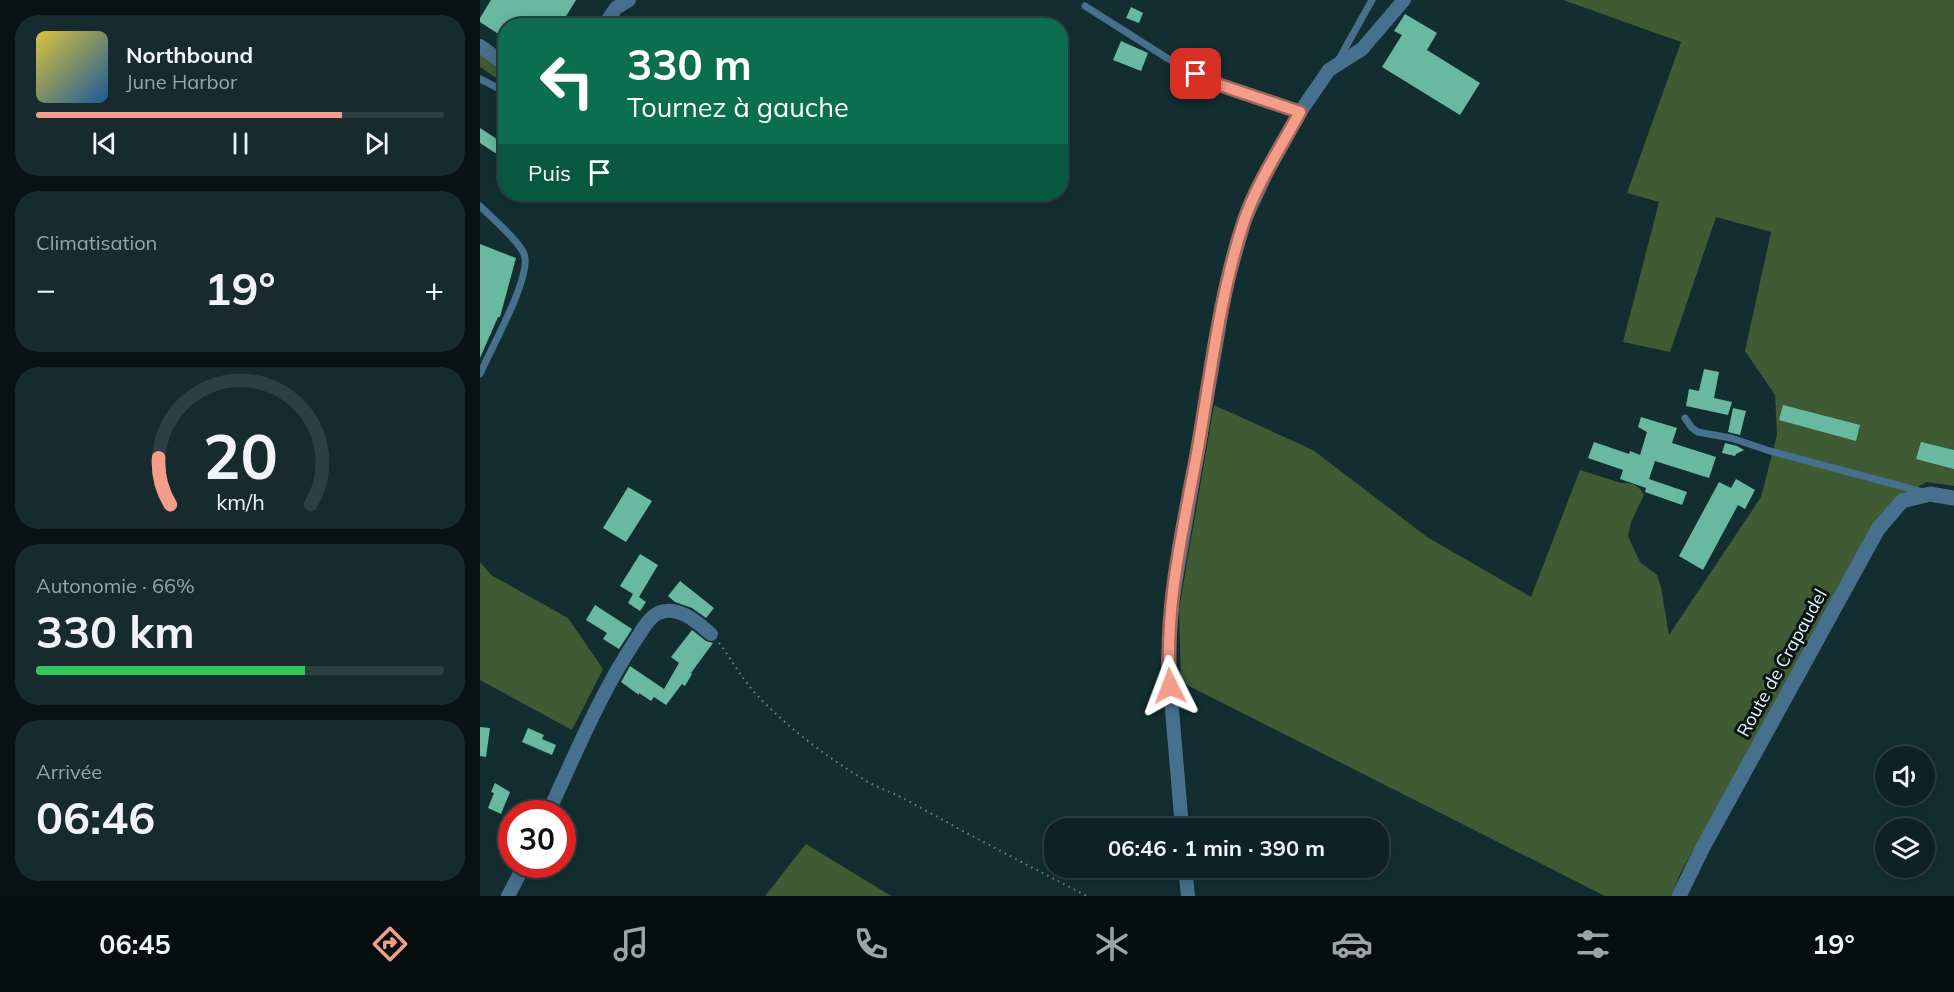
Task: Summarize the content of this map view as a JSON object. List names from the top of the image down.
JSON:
{
  "streets": {
    "street": ["Route de Crapaudel"]
  },
  "page": {
    "turn": ["330 m", "Tournez à gauche"],
    "song": ["Northbound", "June Harbor"],
    "then": "Puis",
    "tile": [
      "Climatisation",
      ["Autonomie · 66%", "330 km"],
      ["Arrivée", "06:46"]
    ],
    "heat": ["−", "19°", "+"],
    "limit": "30",
    "trip": "06:46 · 1 min · 390 m",
    "tabs": ["06:45", "19°"],
    "gauge": ["20", "km/h"]
  }
}
